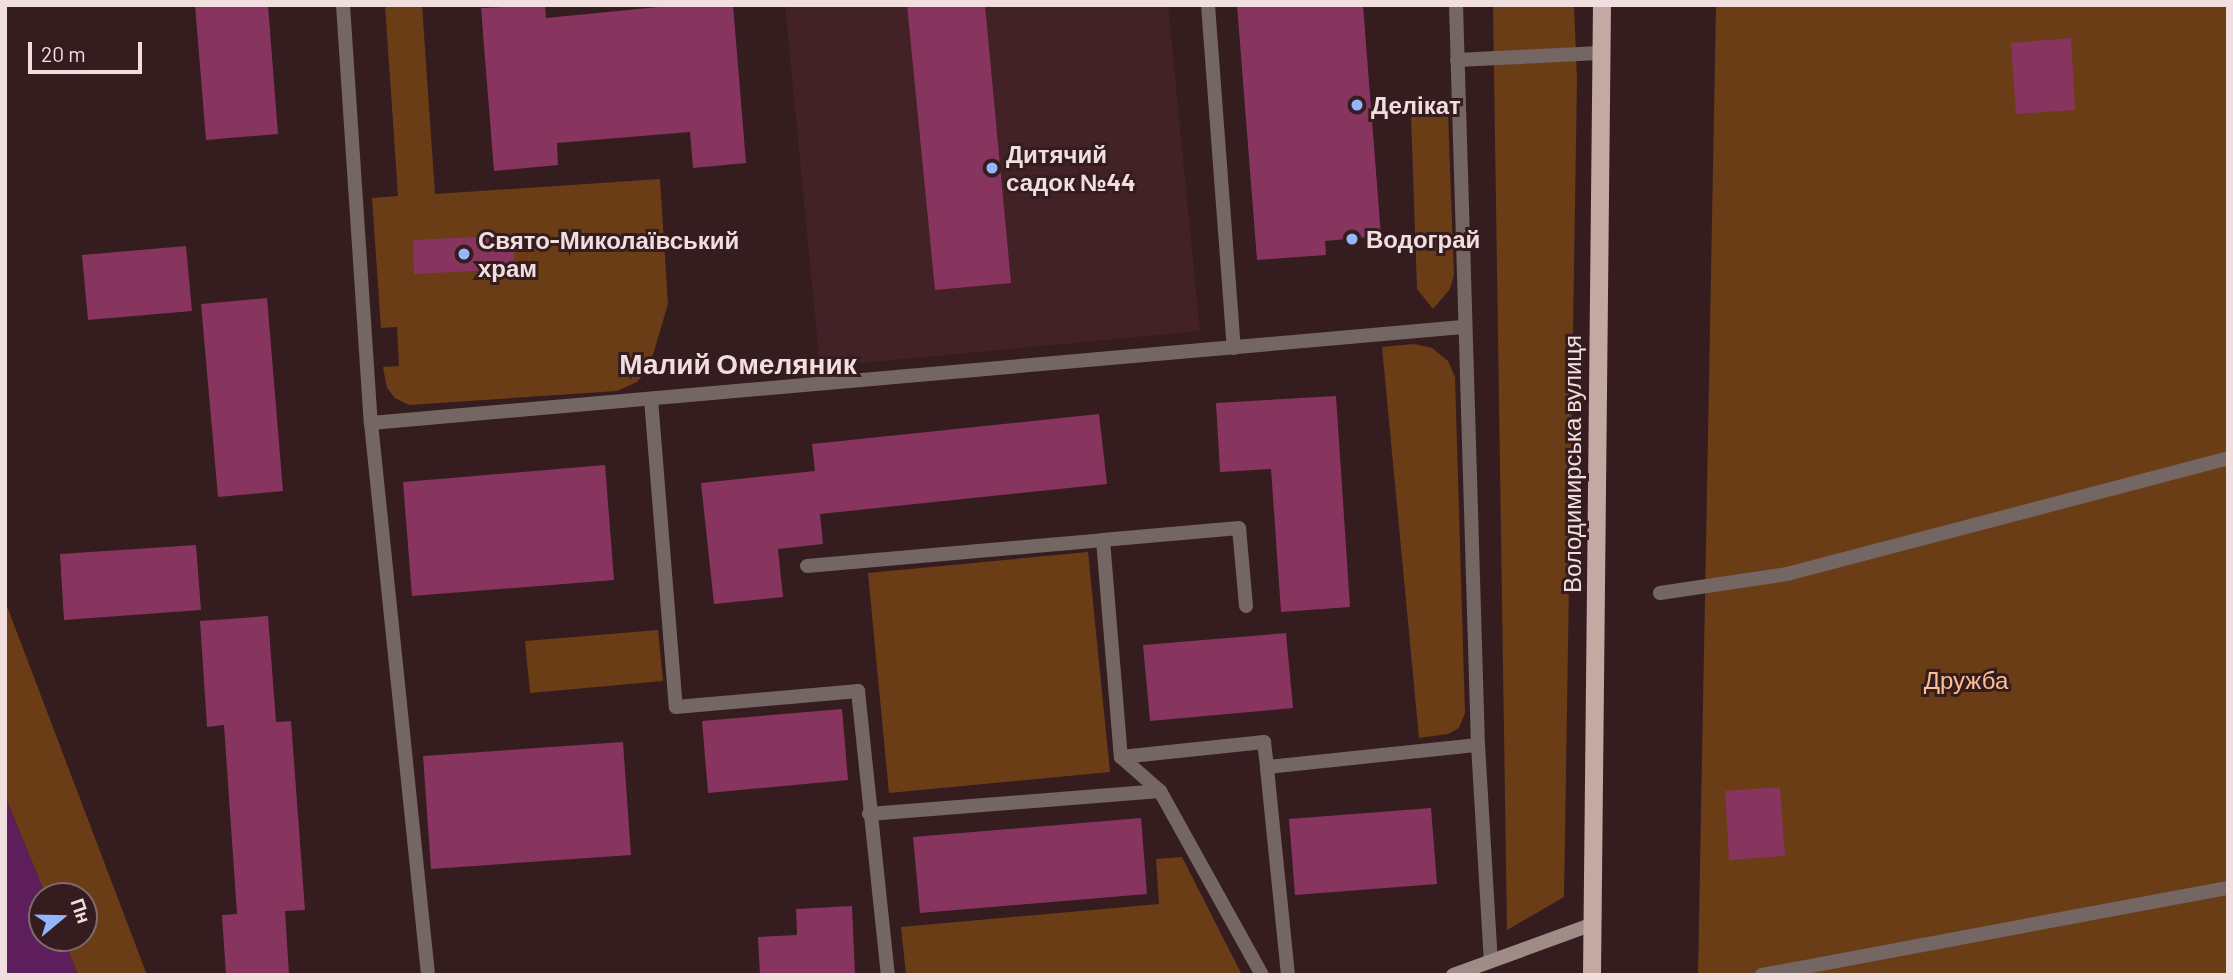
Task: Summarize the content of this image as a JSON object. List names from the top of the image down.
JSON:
{
  "streets": {
    "main road": ["Володимирська вулиця"]
  },
  "districts": ["Малий Омеляник"],
  "parks": ["Дружба"],
  "places": [
    "Делікат",
    "Дитячий садок №44",
    "Водограй",
    "Свято-Миколаївський храм"
  ],
  "scale_bar": "20 m",
  "north": "right"
}
